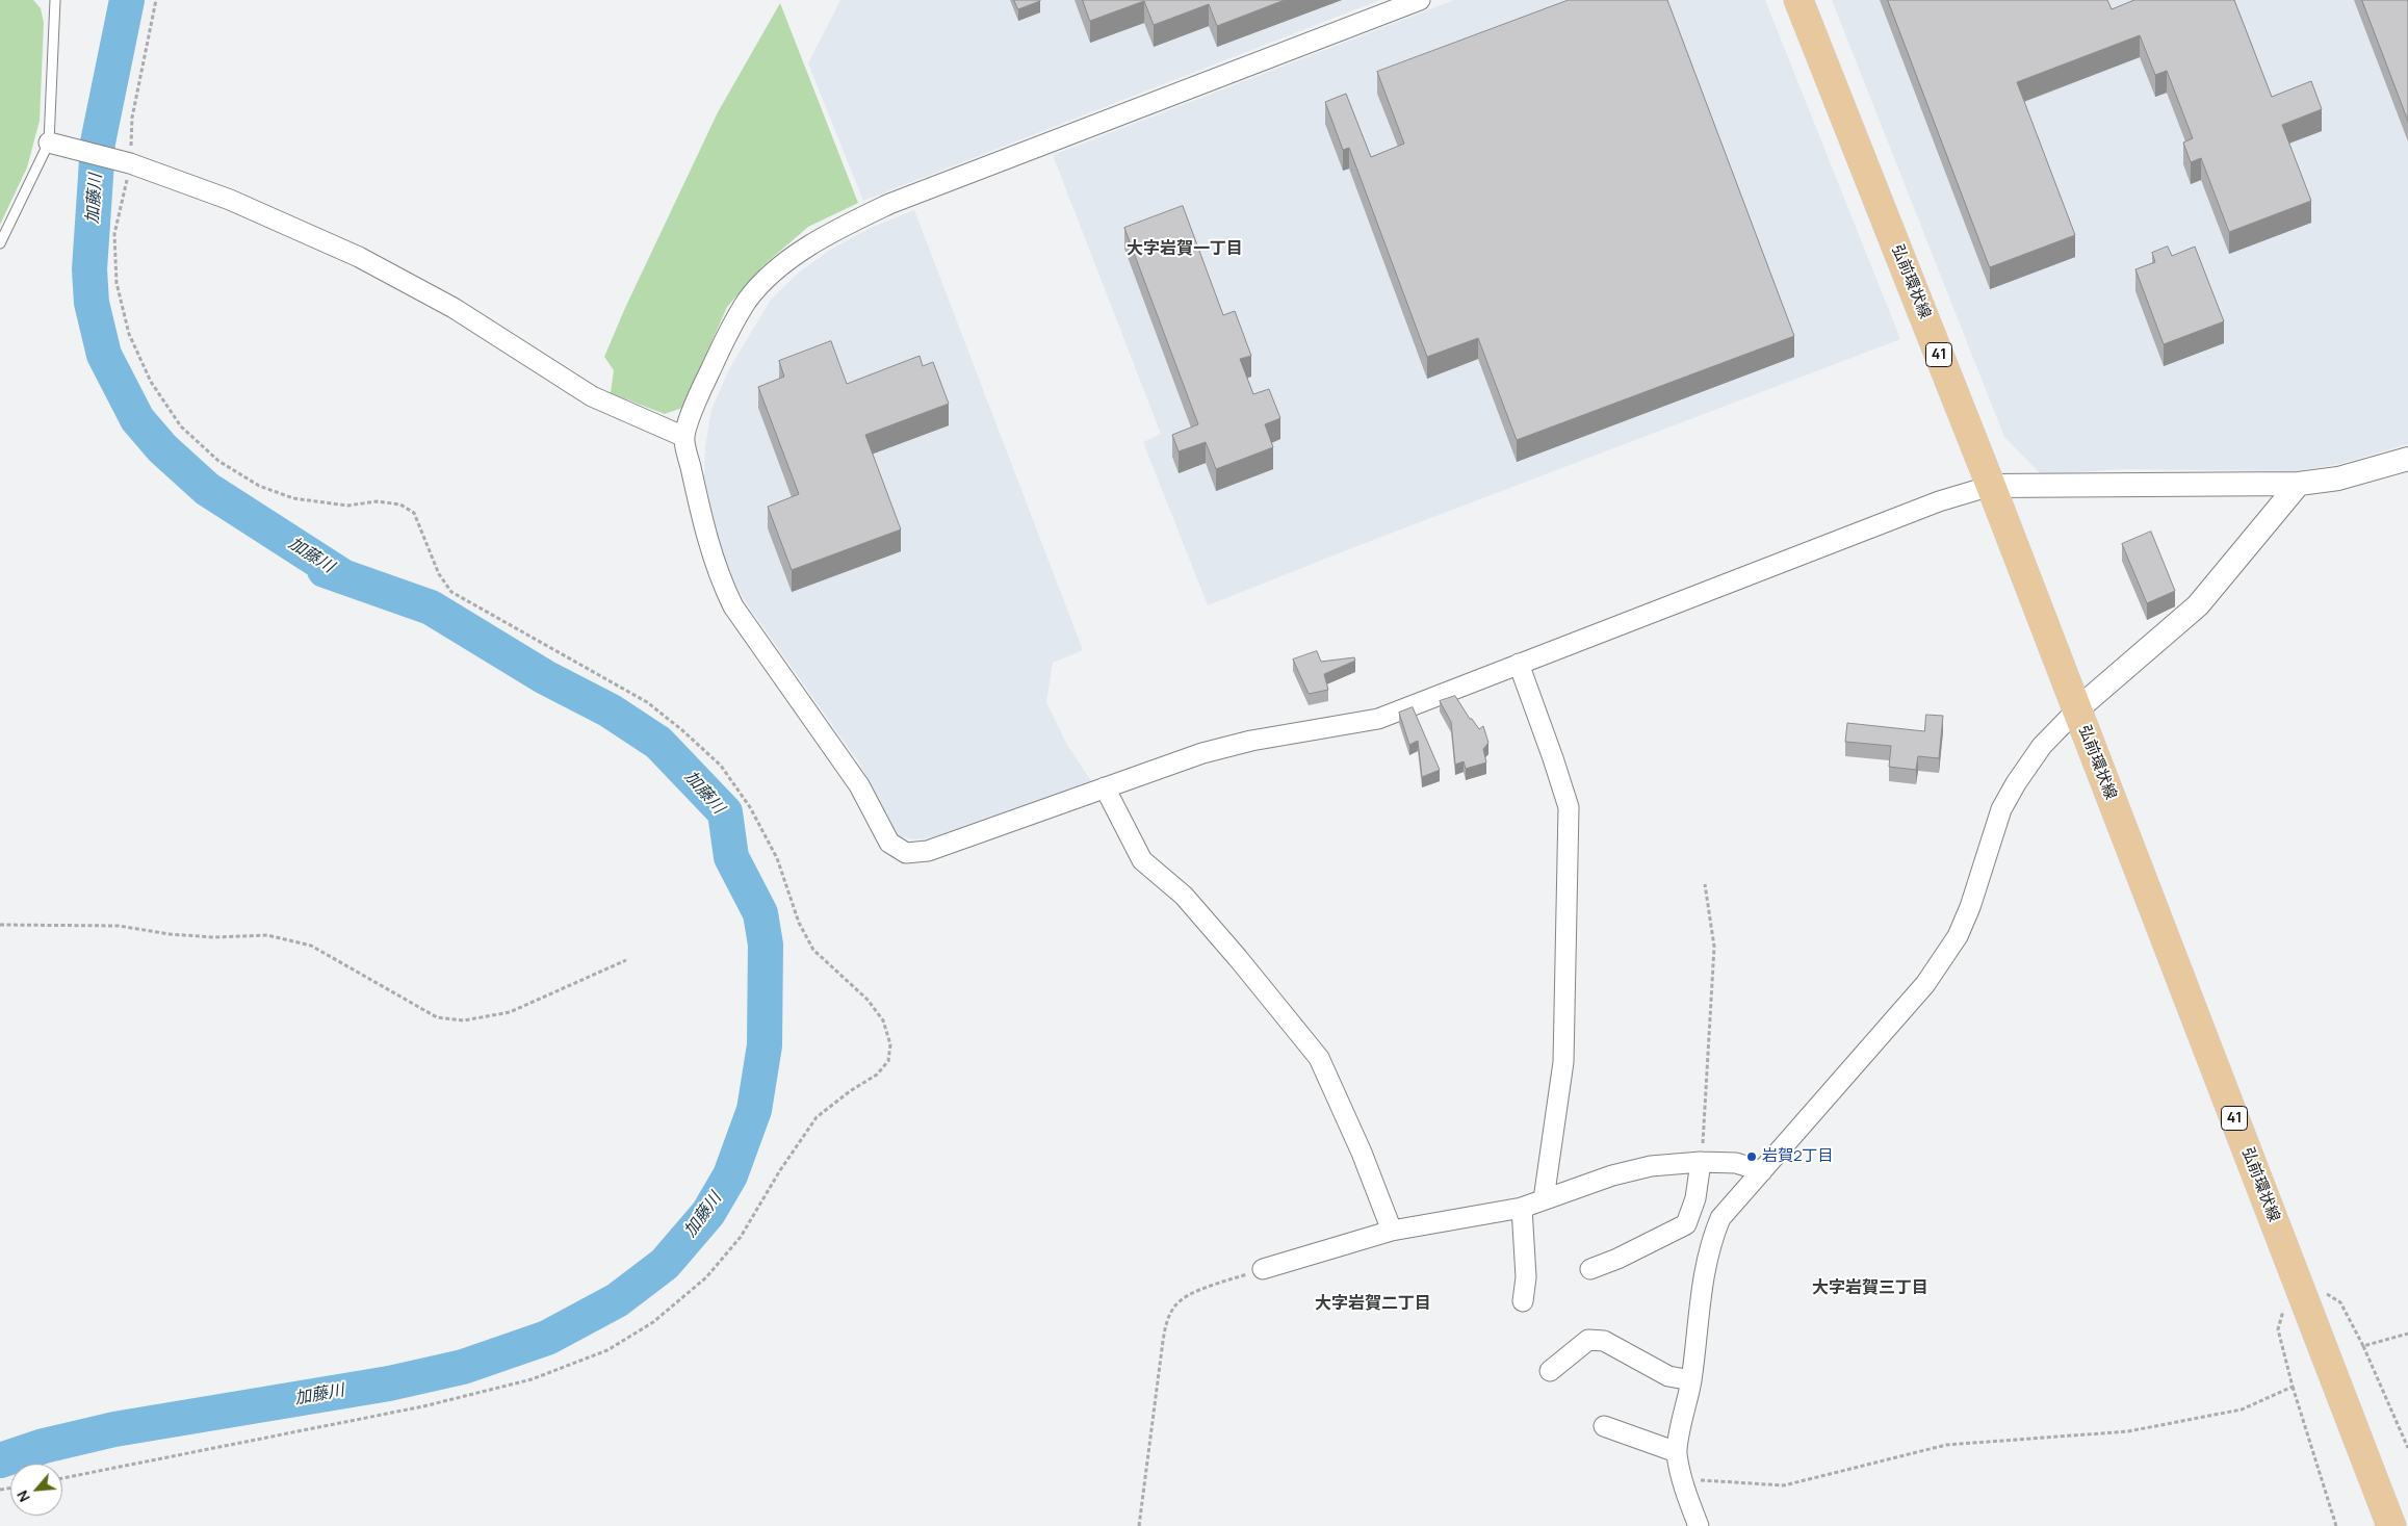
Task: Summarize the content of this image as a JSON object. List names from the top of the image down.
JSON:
{
  "streets": {
    "main road": ["弘前環状線", "41"]
  },
  "districts": ["大字岩賀一丁目", "大字岩賀三丁目", "大字岩賀二丁目"],
  "water": ["加藤川"],
  "places": ["岩賀2丁目"],
  "north": "bottom left"
}
